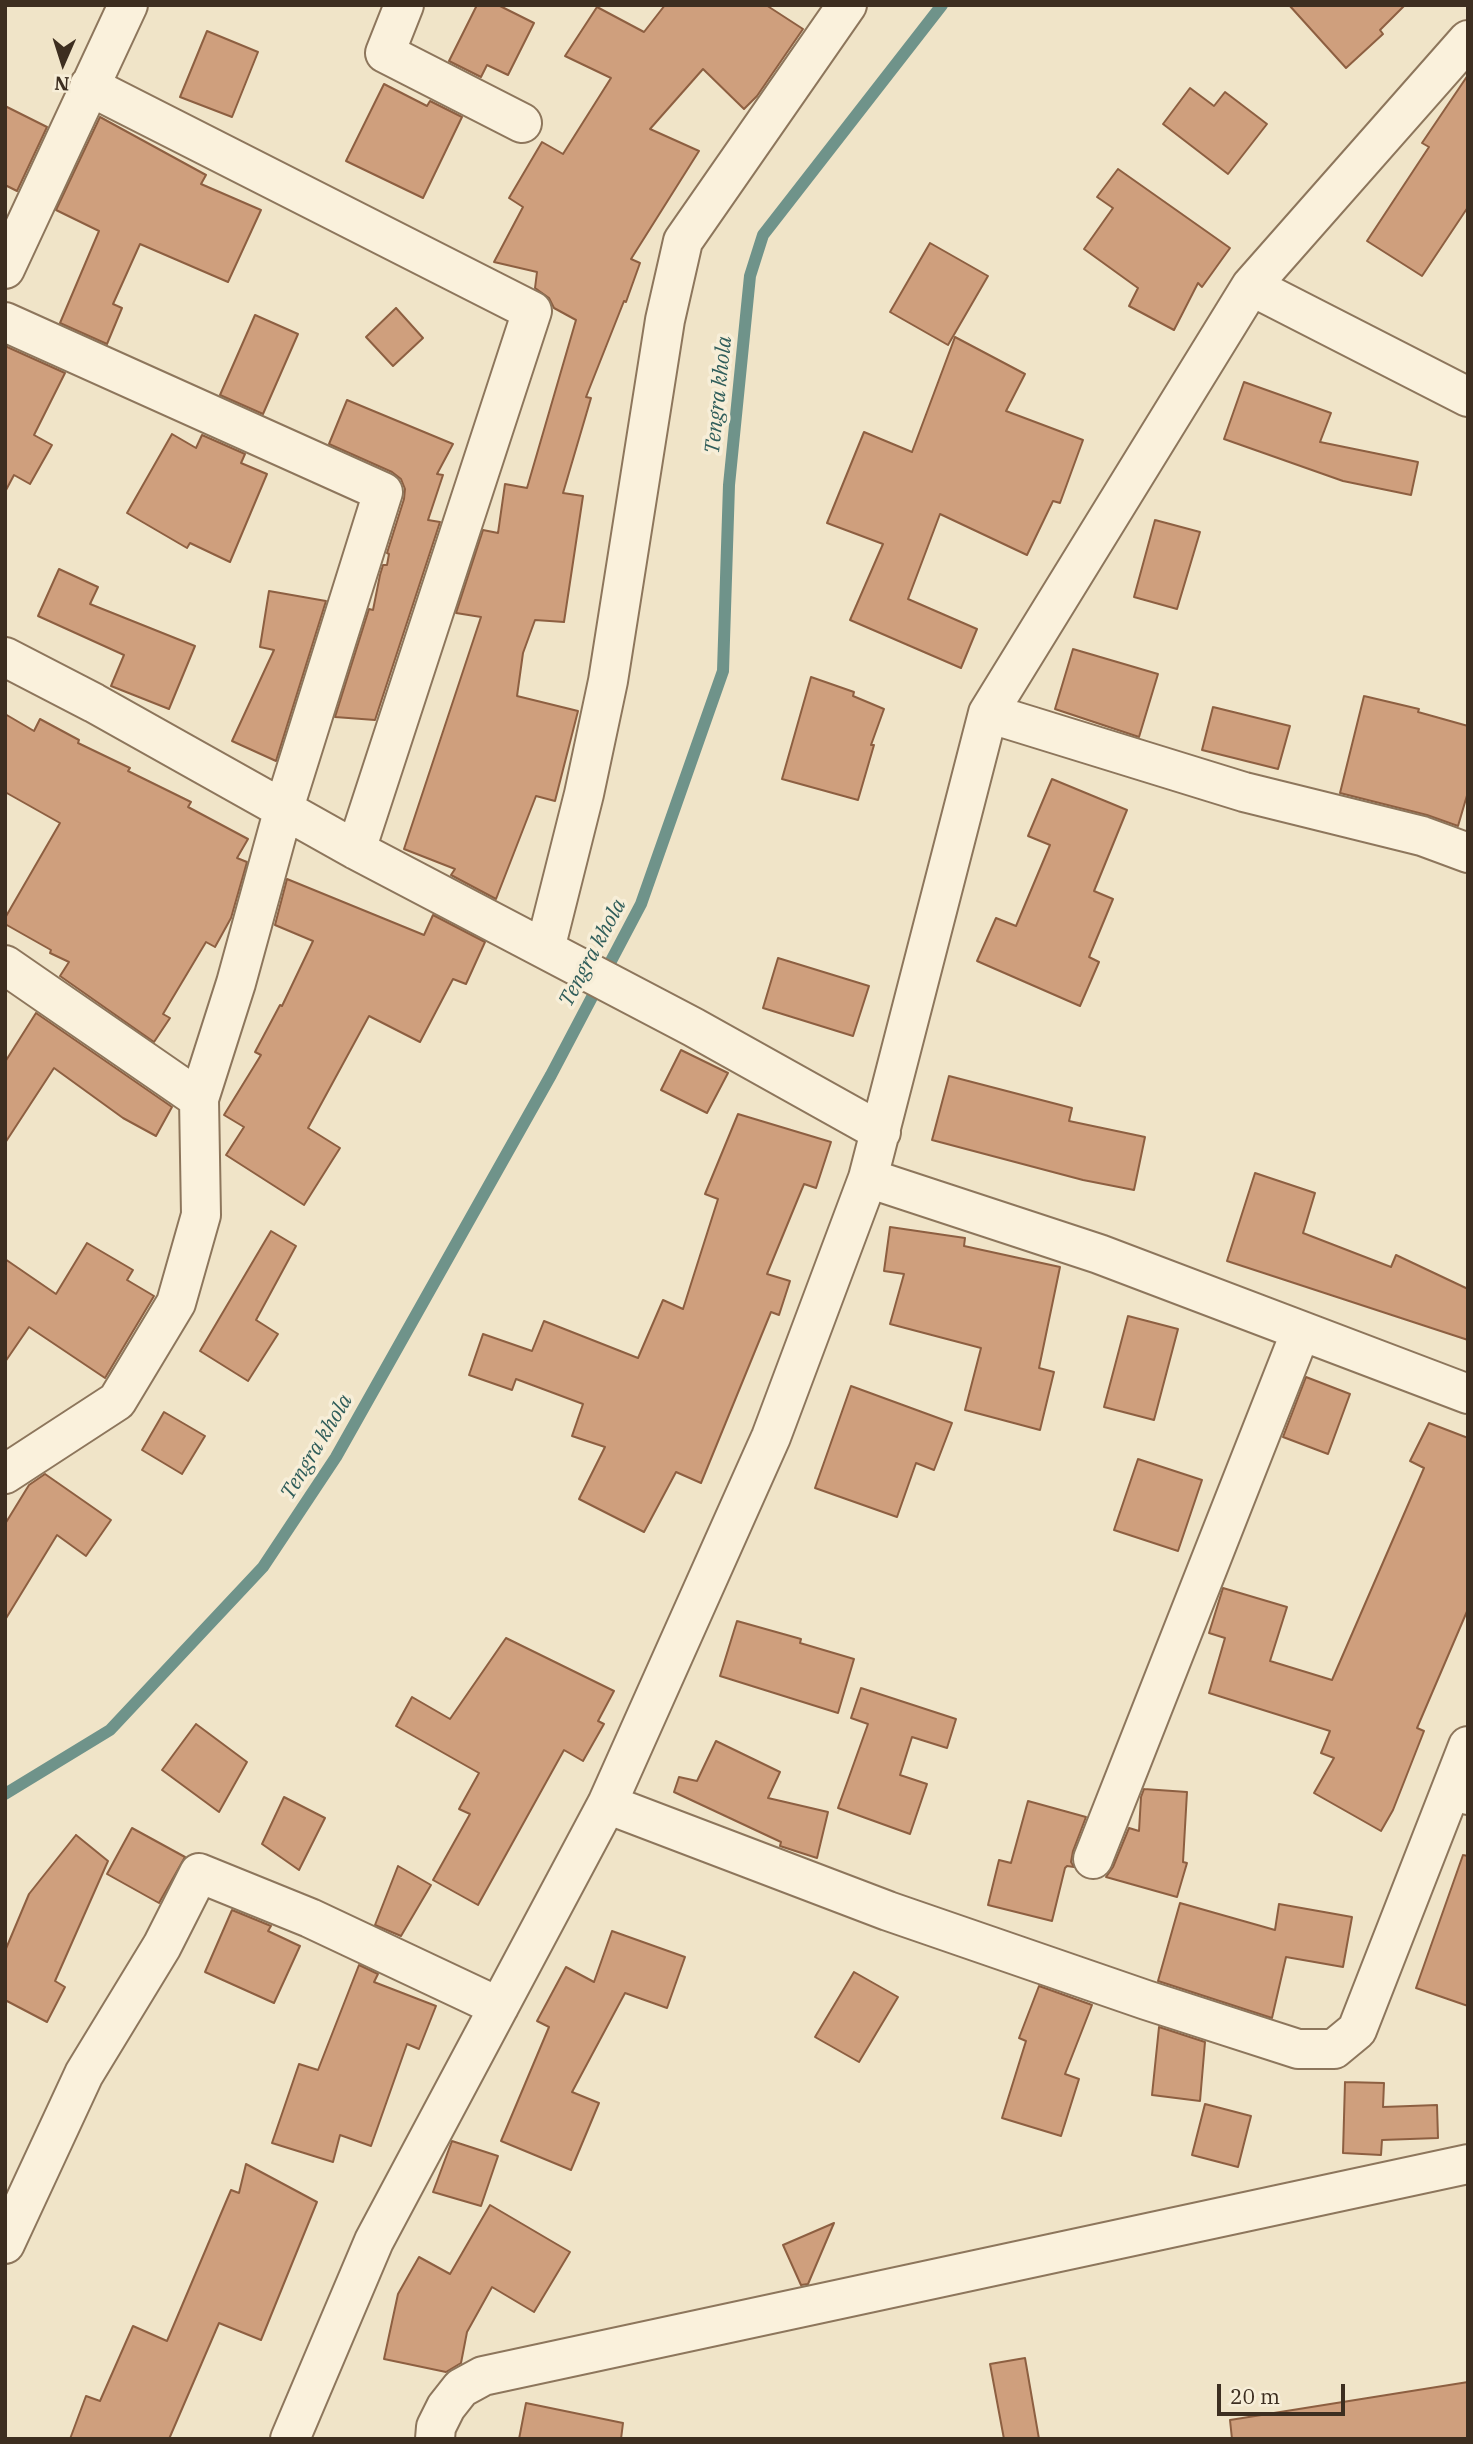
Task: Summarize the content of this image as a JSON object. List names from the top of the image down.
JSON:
{
  "water": ["Tengra khola"],
  "scale_bar": "20 m",
  "north": "bottom"
}
